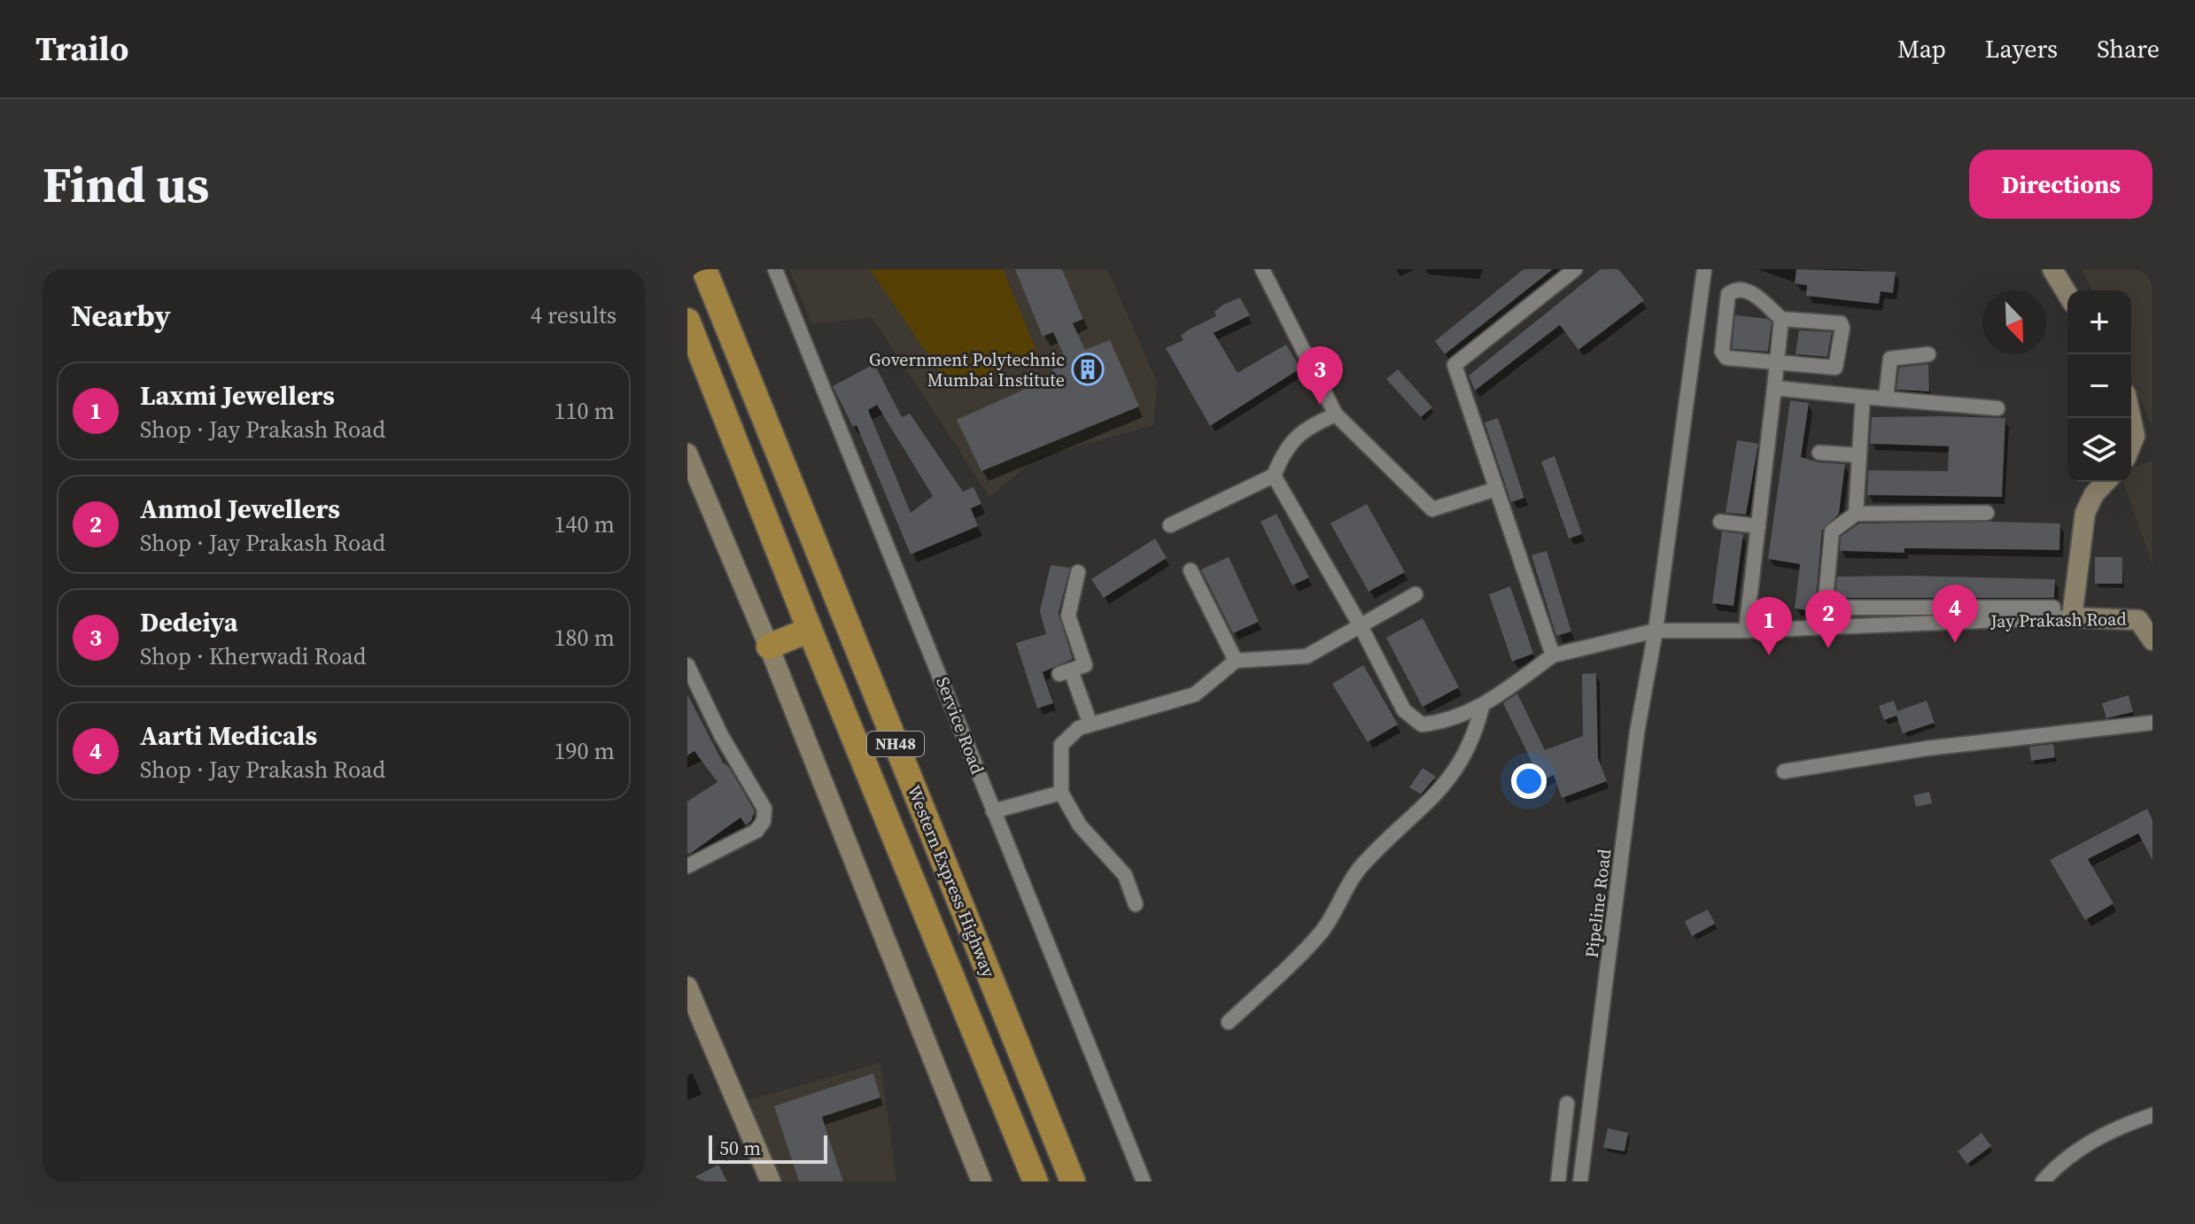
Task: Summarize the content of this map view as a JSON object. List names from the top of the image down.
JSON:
{
  "streets": {
    "highway": ["NH48", "Western Express Highway"],
    "street": ["Jay Prakash Road", "Service Road", "Pipeline Road"]
  },
  "crossings": [
    ["Jay Prakash Road", "Pipeline Road"],
    ["NH48", "Western Express Highway"]
  ],
  "places": {
    "building": ["Government Polytechnic Mumbai Institute"]
  },
  "scale_bar": "50 m",
  "north": "bottom right",
  "page": {
    "header": "Trailo",
    "nav": ["Map", "Layers", "Share"],
    "buttons": "Directions",
    "title": "Find us",
    "heading": ["Nearby", "4 results"],
    "map_buttons": ["+", "−"],
    "pins": [
      "3",
      "4",
      "2",
      "1"
    ],
    "list": [
      {
        "mark": "1",
        "name": "Laxmi Jewellers",
        "note": "Shop · Jay Prakash Road",
        "value": "110 m"
      },
      {
        "mark": "2",
        "name": "Anmol Jewellers",
        "note": "Shop · Jay Prakash Road",
        "value": "140 m"
      },
      {
        "mark": "3",
        "name": "Dedeiya",
        "note": "Shop · Kherwadi Road",
        "value": "180 m"
      },
      {
        "mark": "4",
        "name": "Aarti Medicals",
        "note": "Shop · Jay Prakash Road",
        "value": "190 m"
      }
    ],
    "scale": "50 m"
  }
}
